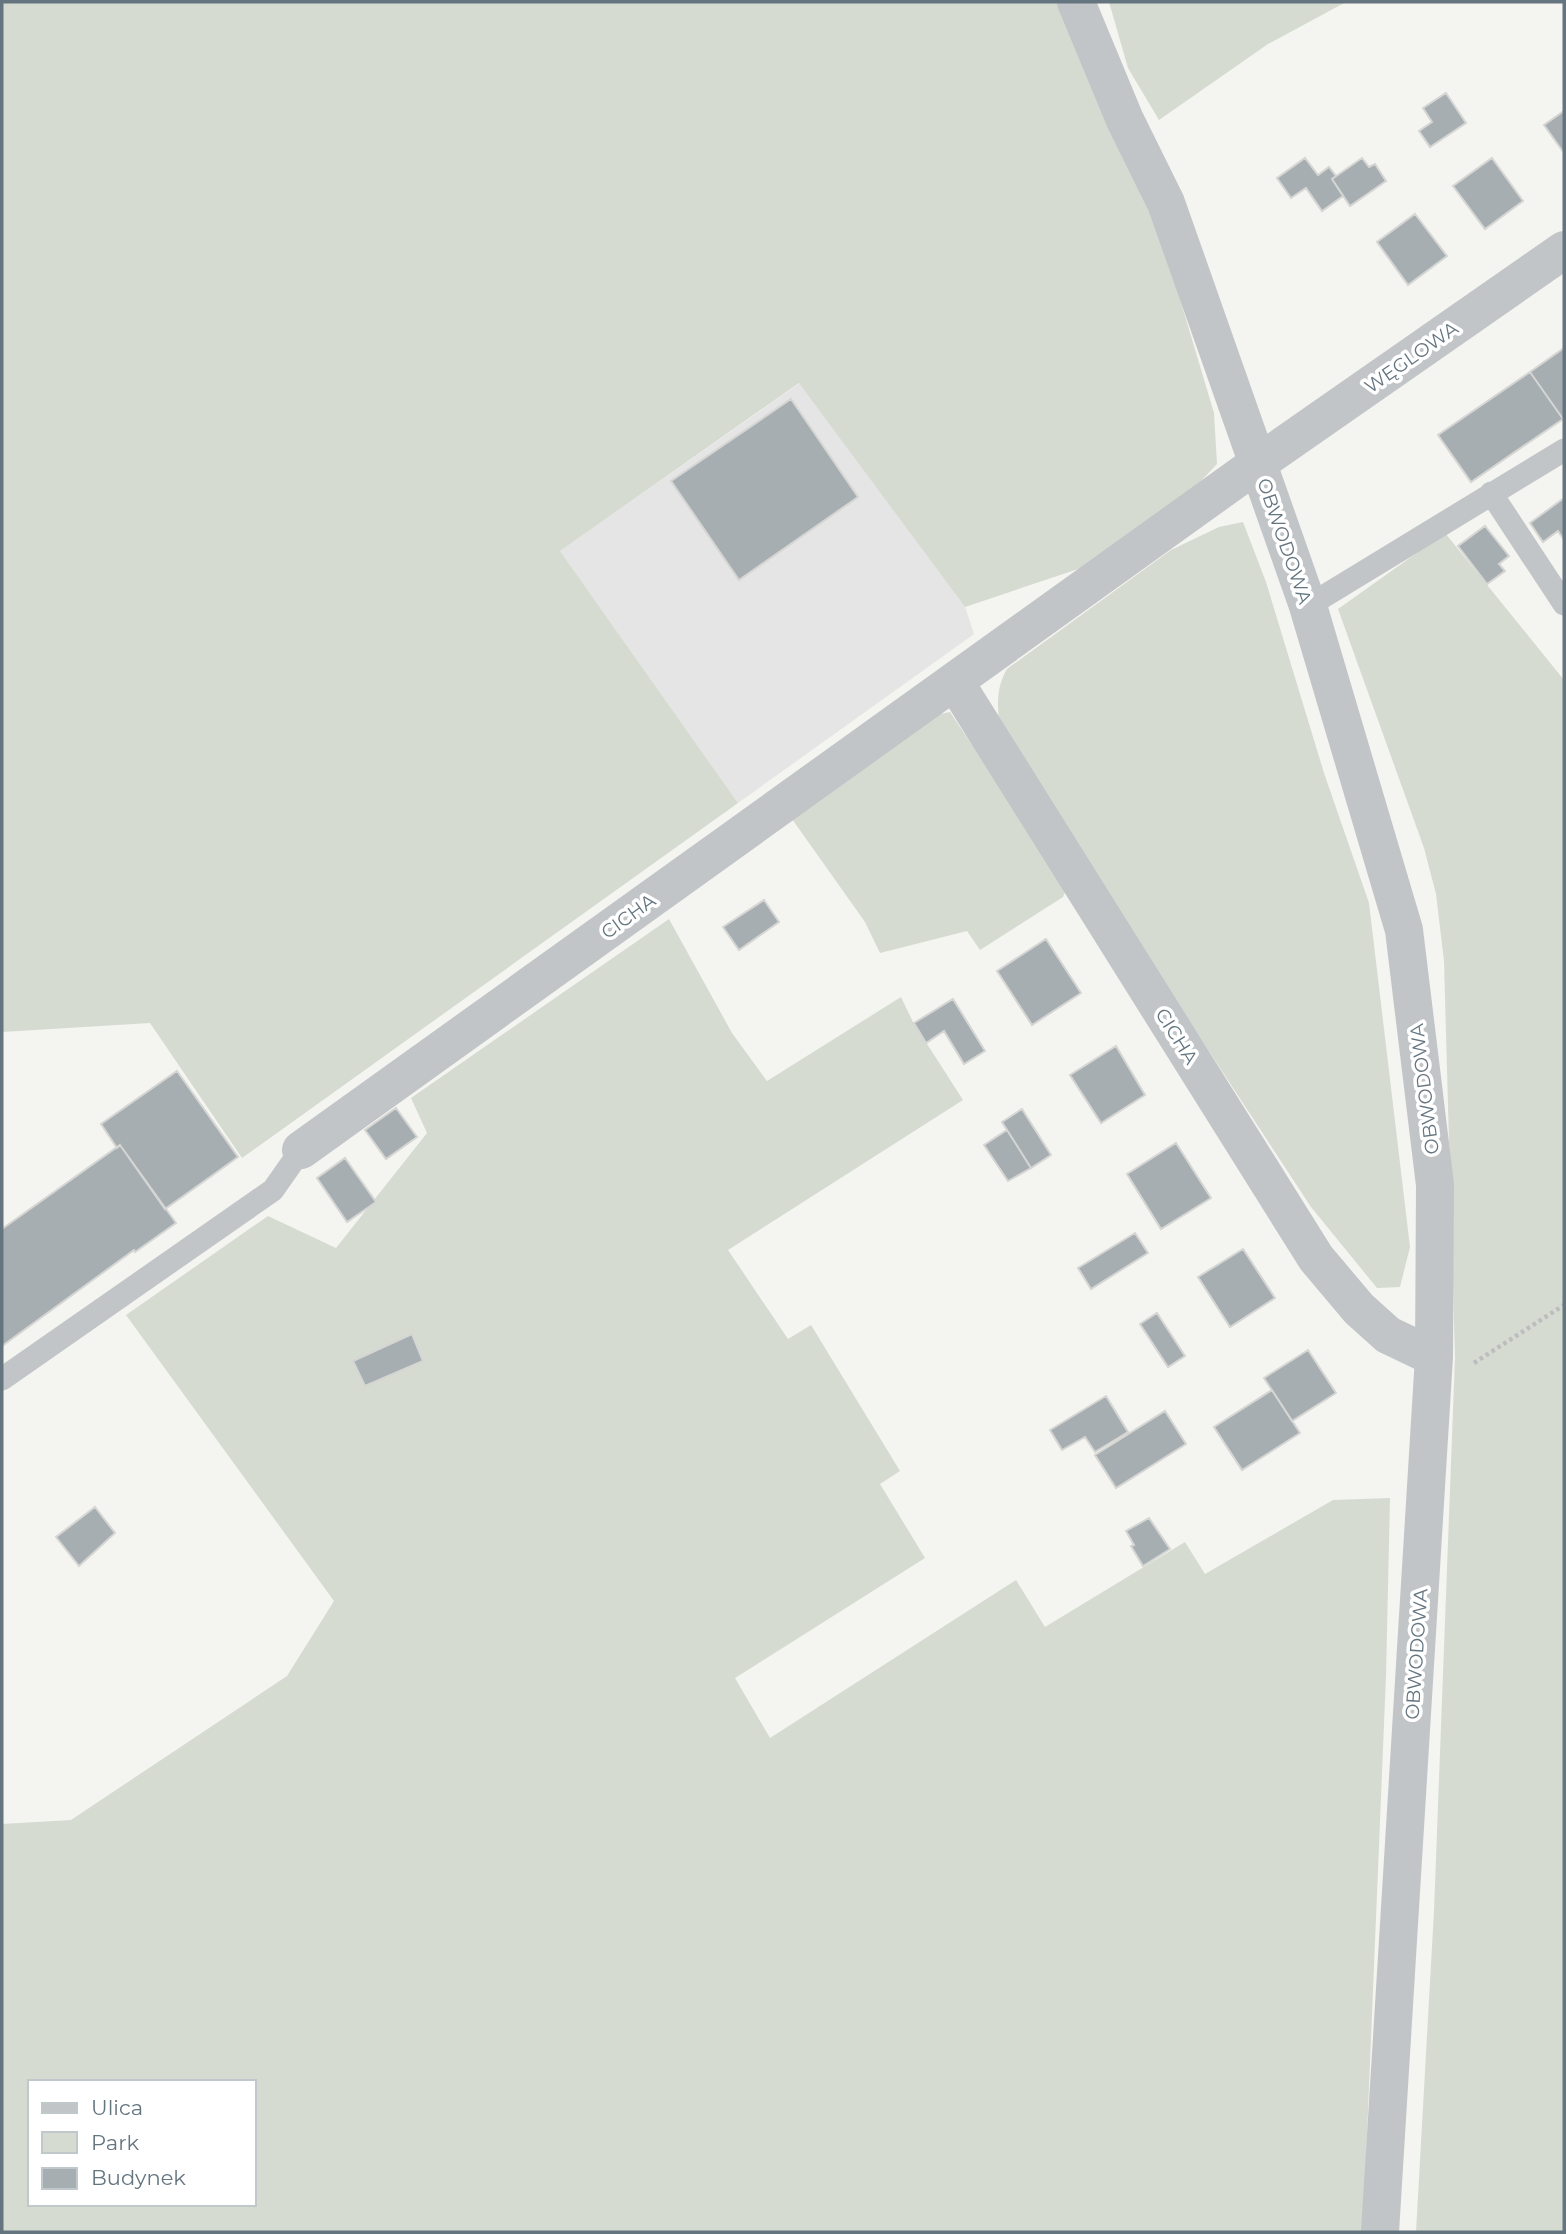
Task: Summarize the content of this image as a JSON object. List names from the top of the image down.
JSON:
{
  "streets": {
    "street": ["WĘGLOWA", "OBWODOWA", "CICHA"]
  },
  "crossings": [
    ["WĘGLOWA", "OBWODOWA"],
    ["WĘGLOWA", "CICHA"],
    ["OBWODOWA", "CICHA"]
  ],
  "legend": ["Ulica", "Park", "Budynek"]
}
